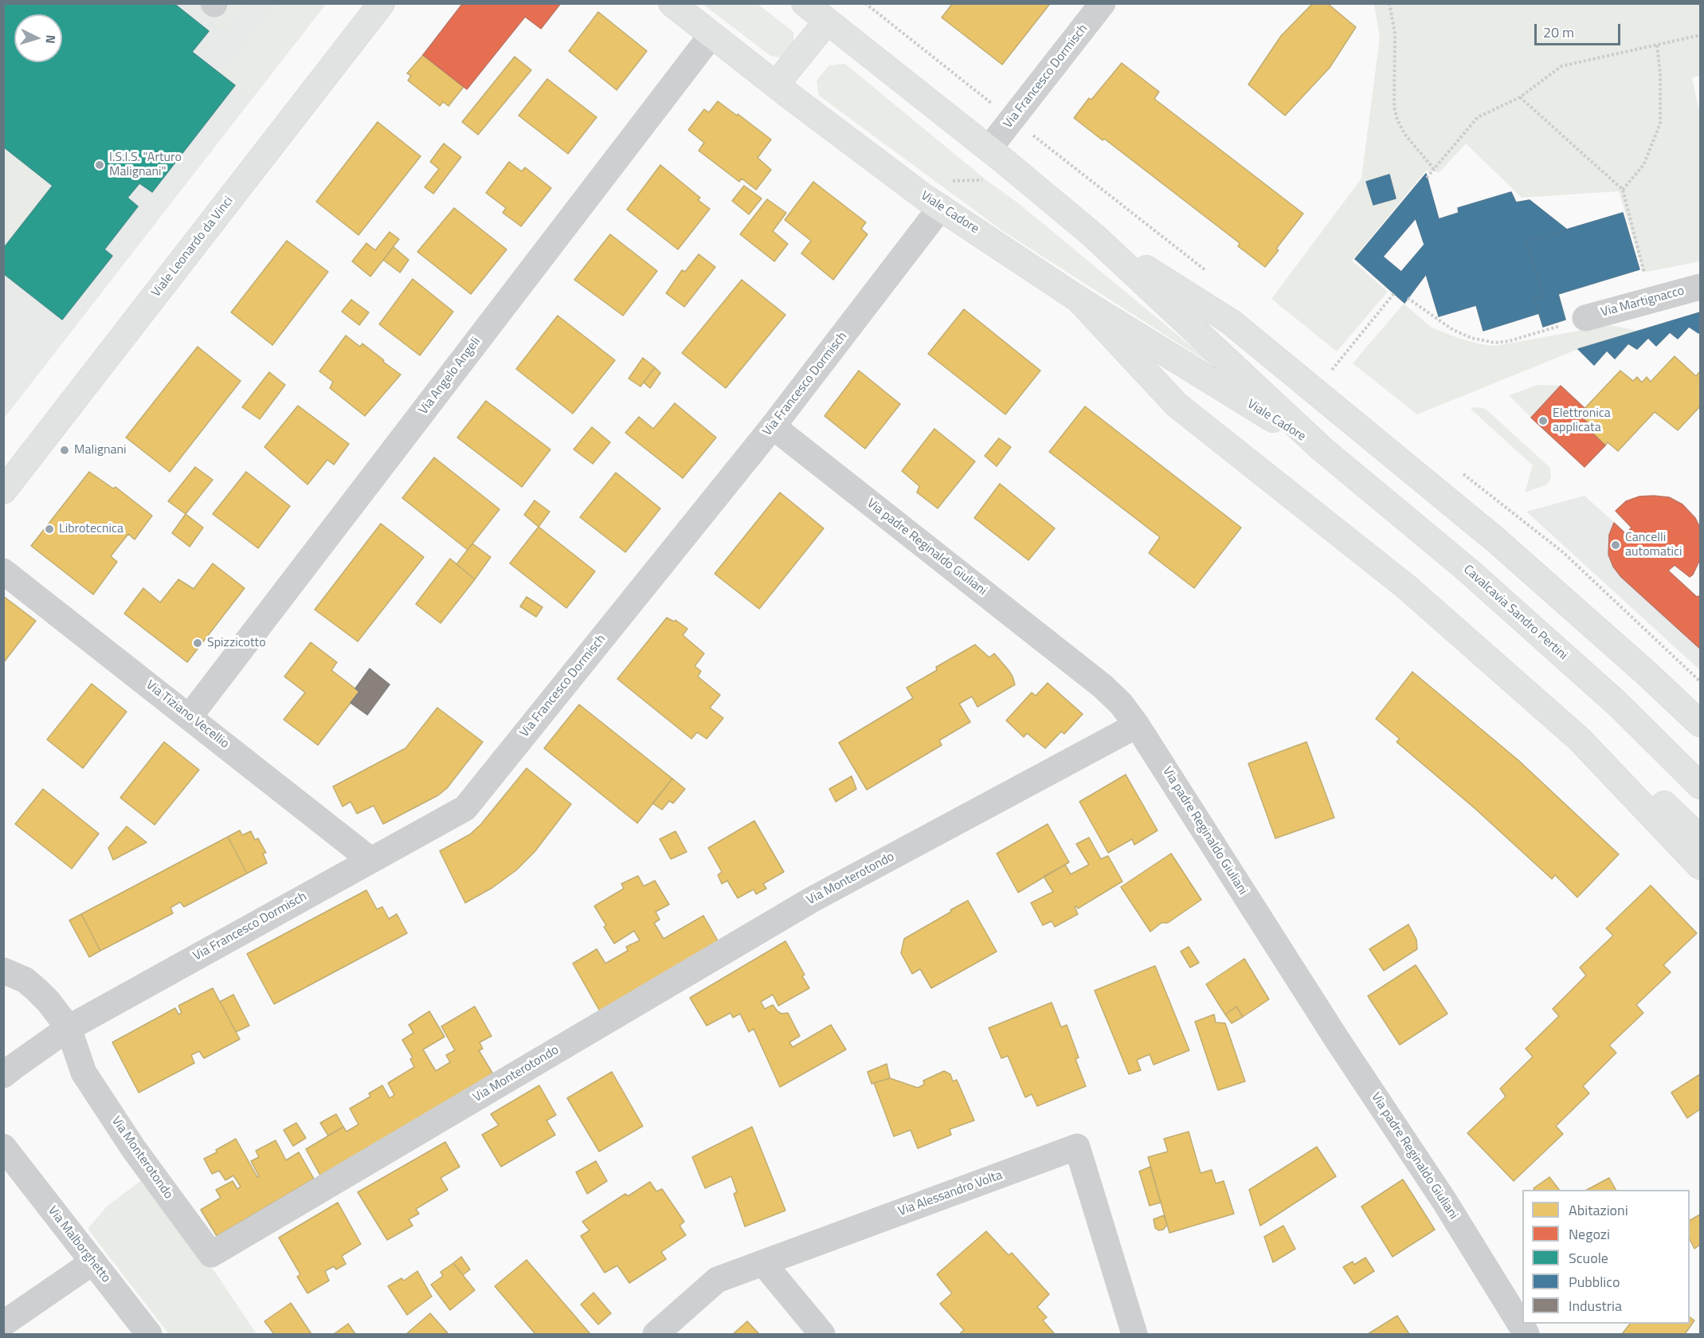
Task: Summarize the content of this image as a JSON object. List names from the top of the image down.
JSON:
{
  "streets": {
    "main road": ["Viale Cadore", "Viale Leonardo da Vinci", "Cavalcavia Sandro Pertini"],
    "street": [
      "Via Francesco Dormisch",
      "Via Martignacco",
      "Via Angelo Angeli",
      "Via padre Reginaldo Giuliani",
      "Via Tiziano Vecellio",
      "Via Monterotondo",
      "Via Alessandro Volta",
      "Via Malborghetto"
    ]
  },
  "crossings": [
    ["Via Francesco Dormisch", "Viale Cadore"],
    ["Via Francesco Dormisch", "Via padre Reginaldo Giuliani"],
    ["Via Francesco Dormisch", "Via Tiziano Vecellio"],
    ["Via Francesco Dormisch", "Via Monterotondo"],
    ["Viale Cadore", "Via Angelo Angeli"],
    ["Viale Cadore", "Cavalcavia Sandro Pertini"],
    ["Via Angelo Angeli", "Via Tiziano Vecellio"],
    ["Via padre Reginaldo Giuliani", "Via Monterotondo"]
  ],
  "places": [
    "I.S.I.S. \"Arturo Malignani\"",
    "Elettronica applicata",
    "Malignani",
    "Librotecnica",
    "Cancelli automatici",
    "Spizzicotto"
  ],
  "legend": [
    "Abitazioni",
    "Negozi",
    "Scuole",
    "Pubblico",
    "Industria"
  ],
  "scale_bar": "20 m",
  "north": "right"
}
